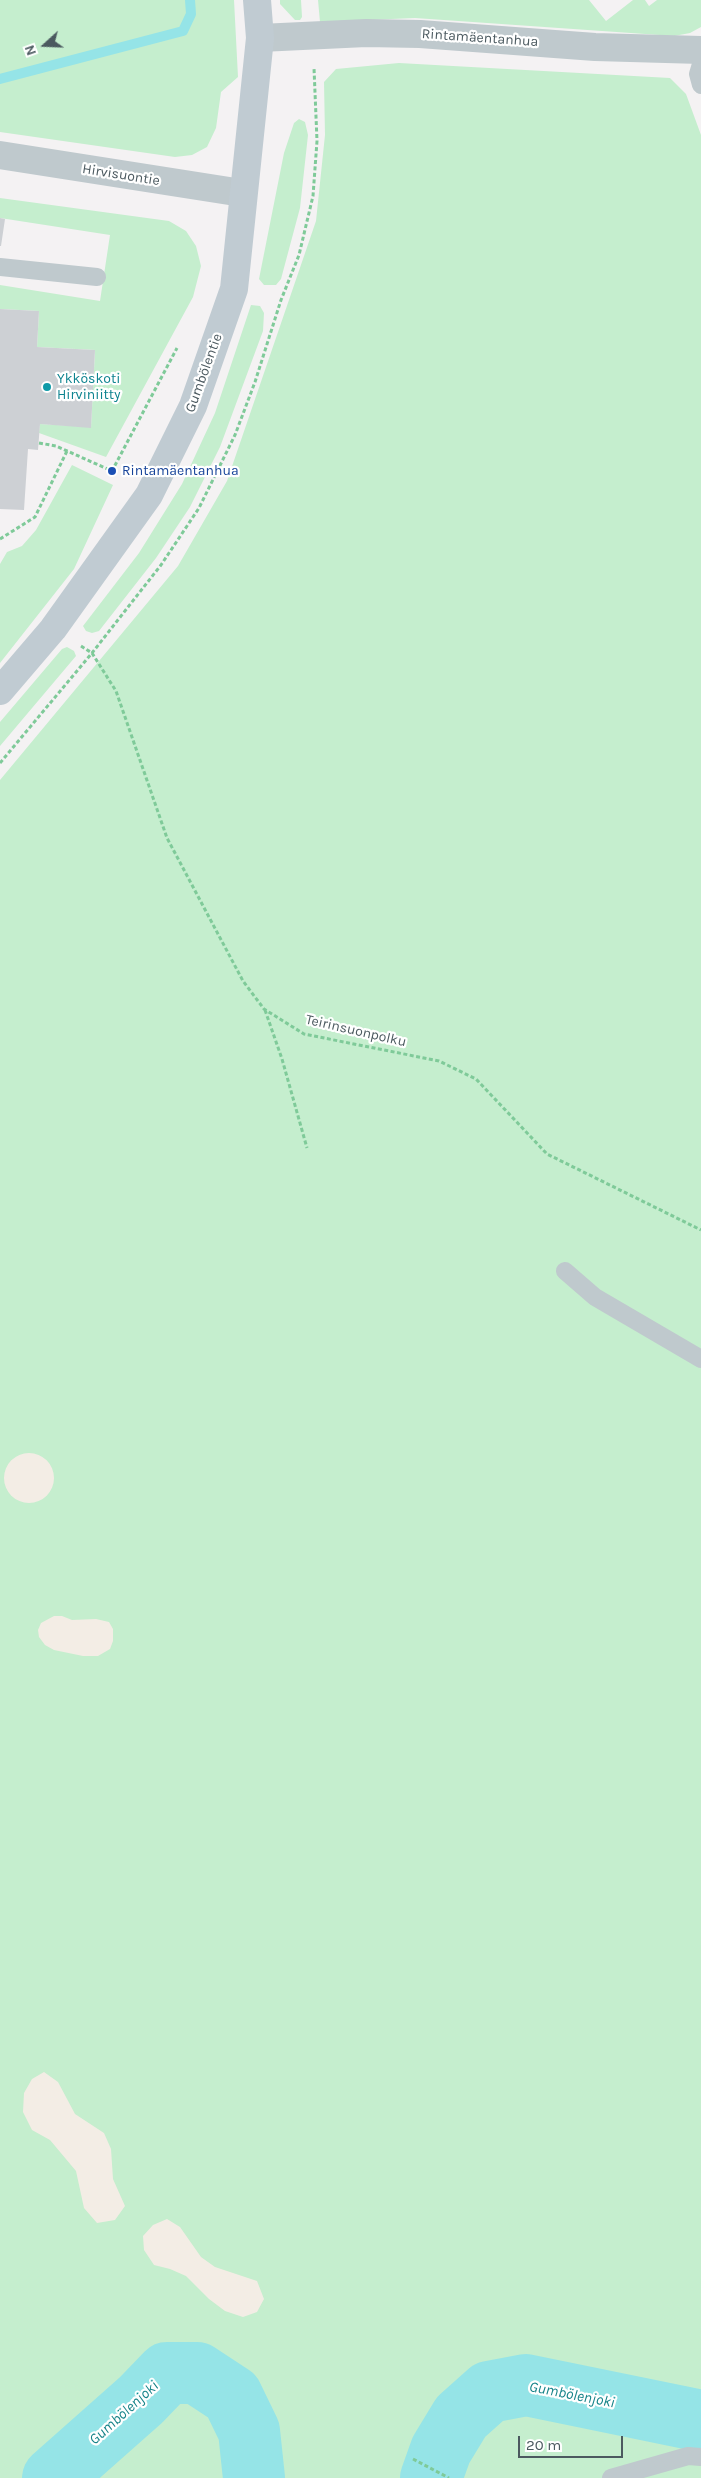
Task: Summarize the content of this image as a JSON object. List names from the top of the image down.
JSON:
{
  "streets": {
    "main road": ["Gumbölentie"],
    "street": ["Rintamäentanhua", "Hirvisuontie"],
    "path": ["Teirinsuonpolku"]
  },
  "crossings": [
    ["Rintamäentanhua", "Gumbölentie"],
    ["Hirvisuontie", "Gumbölentie"]
  ],
  "water": ["Gumbölenjoki"],
  "places": ["Ykköskoti Hirviniitty", "Rintamäentanhua"],
  "scale_bar": "20 m",
  "north": "left"
}
